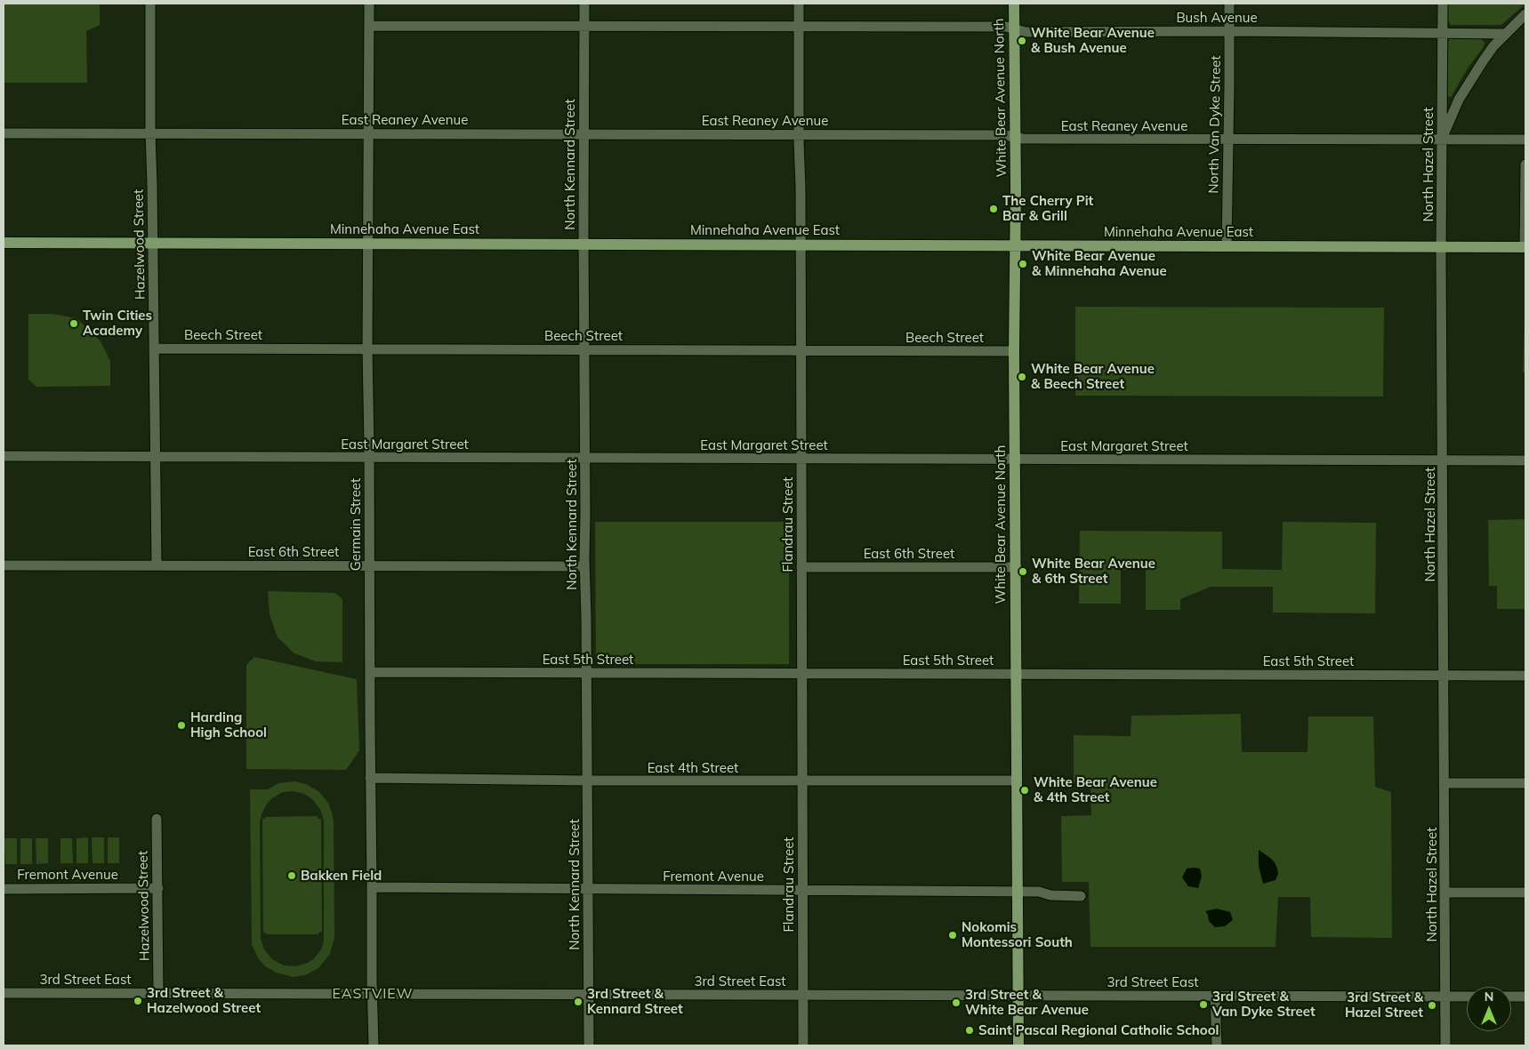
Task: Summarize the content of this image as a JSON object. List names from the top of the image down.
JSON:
{
  "streets": {
    "main road": ["White Bear Avenue North", "Minnehaha Avenue East"],
    "street": [
      "Bush Avenue",
      "East Reaney Avenue",
      "North Van Dyke Street",
      "North Kennard Street",
      "North Hazel Street",
      "Hazelwood Street",
      "Beech Street",
      "East Margaret Street",
      "Germain Street",
      "Flandrau Street",
      "East 6th Street",
      "East 5th Street",
      "East 4th Street",
      "Fremont Avenue",
      "3rd Street East"
    ]
  },
  "crossings": [
    ["Bush Avenue", "White Bear Avenue North"],
    ["Bush Avenue", "North Van Dyke Street"],
    ["Bush Avenue", "North Kennard Street"],
    ["Bush Avenue", "North Hazel Street"],
    ["Bush Avenue", "Germain Street"],
    ["Bush Avenue", "Flandrau Street"],
    ["White Bear Avenue North", "East Reaney Avenue"],
    ["White Bear Avenue North", "Minnehaha Avenue East"],
    ["White Bear Avenue North", "Beech Street"],
    ["White Bear Avenue North", "East Margaret Street"],
    ["White Bear Avenue North", "East 6th Street"],
    ["White Bear Avenue North", "East 5th Street"],
    ["White Bear Avenue North", "East 4th Street"],
    ["White Bear Avenue North", "Fremont Avenue"],
    ["White Bear Avenue North", "3rd Street East"],
    ["East Reaney Avenue", "North Van Dyke Street"],
    ["East Reaney Avenue", "North Kennard Street"],
    ["East Reaney Avenue", "North Hazel Street"],
    ["East Reaney Avenue", "Hazelwood Street"],
    ["East Reaney Avenue", "Germain Street"],
    ["East Reaney Avenue", "Flandrau Street"],
    ["North Van Dyke Street", "Minnehaha Avenue East"],
    ["North Kennard Street", "Minnehaha Avenue East"],
    ["North Kennard Street", "Beech Street"],
    ["North Kennard Street", "East Margaret Street"],
    ["North Kennard Street", "East 6th Street"],
    ["North Kennard Street", "East 5th Street"],
    ["North Kennard Street", "East 4th Street"],
    ["North Kennard Street", "Fremont Avenue"],
    ["North Kennard Street", "3rd Street East"],
    ["North Hazel Street", "Minnehaha Avenue East"],
    ["North Hazel Street", "East Margaret Street"],
    ["North Hazel Street", "East 5th Street"],
    ["North Hazel Street", "3rd Street East"],
    ["Minnehaha Avenue East", "Hazelwood Street"],
    ["Minnehaha Avenue East", "Germain Street"],
    ["Minnehaha Avenue East", "Flandrau Street"],
    ["Hazelwood Street", "Beech Street"],
    ["Hazelwood Street", "East Margaret Street"],
    ["Hazelwood Street", "East 6th Street"],
    ["Hazelwood Street", "Fremont Avenue"],
    ["Hazelwood Street", "3rd Street East"],
    ["Beech Street", "Germain Street"],
    ["Beech Street", "Flandrau Street"],
    ["East Margaret Street", "Germain Street"],
    ["East Margaret Street", "Flandrau Street"],
    ["Germain Street", "East 6th Street"],
    ["Germain Street", "East 5th Street"],
    ["Germain Street", "East 4th Street"],
    ["Germain Street", "Fremont Avenue"],
    ["Germain Street", "3rd Street East"],
    ["Flandrau Street", "East 6th Street"],
    ["Flandrau Street", "East 5th Street"],
    ["Flandrau Street", "East 4th Street"],
    ["Flandrau Street", "Fremont Avenue"],
    ["Flandrau Street", "3rd Street East"]
  ],
  "districts": ["EASTVIEW"],
  "places": [
    "White Bear Avenue & Bush Avenue",
    "The Cherry Pit Bar & Grill",
    "White Bear Avenue & Minnehaha Avenue",
    "Twin Cities Academy",
    "White Bear Avenue & Beech Street",
    "White Bear Avenue & 6th Street",
    "Harding High School",
    "White Bear Avenue & 4th Street",
    "Bakken Field",
    "Nokomis Montessori South",
    "3rd Street & Hazelwood Street",
    "3rd Street & Kennard Street",
    "3rd Street & White Bear Avenue",
    "3rd Street & Van Dyke Street",
    "3rd Street & Hazel Street",
    "Saint Pascal Regional Catholic School"
  ],
  "north": "top"
}
